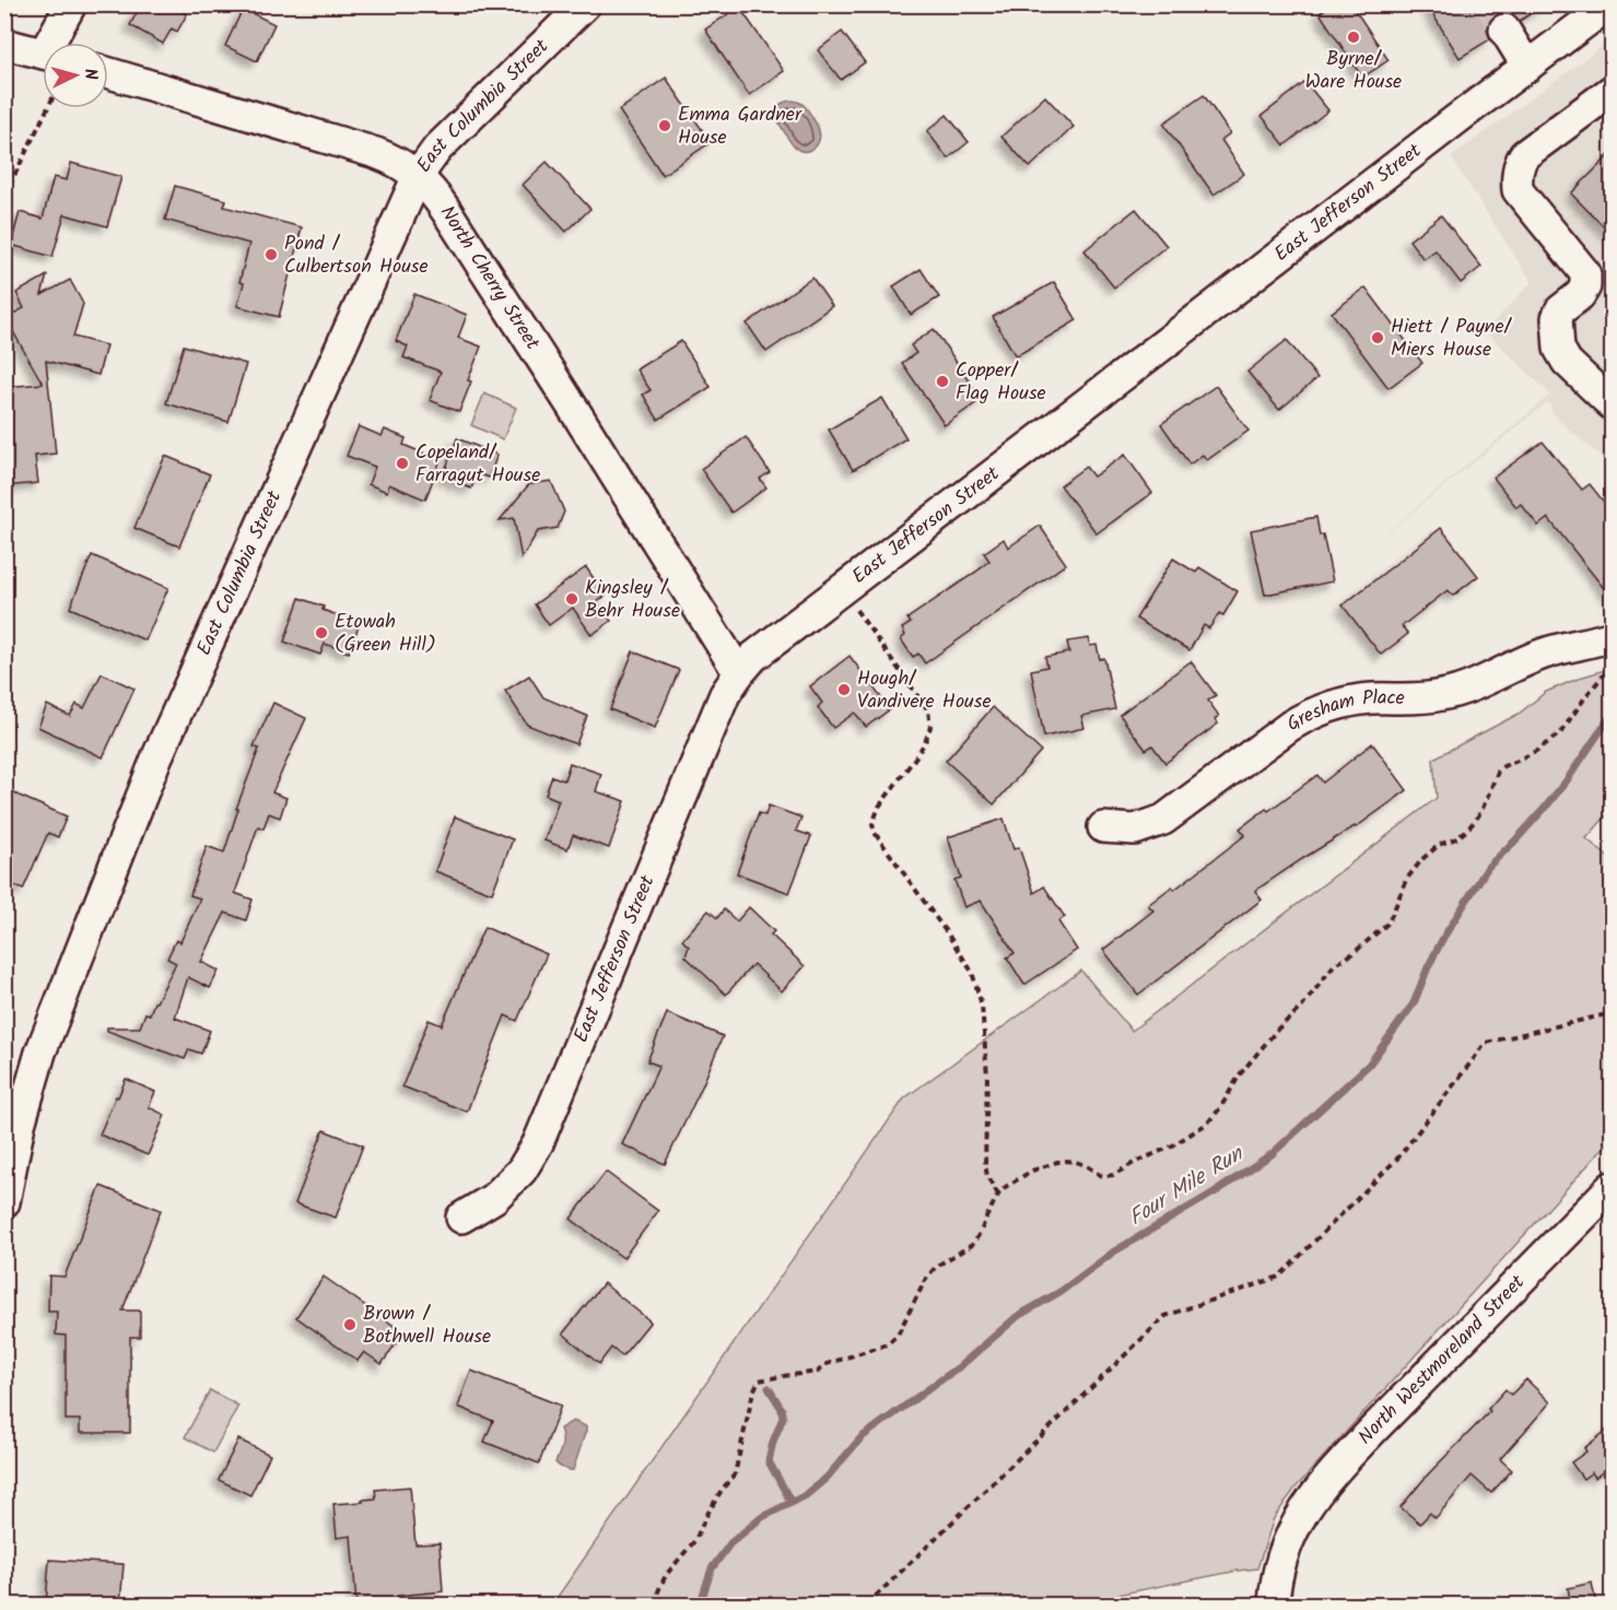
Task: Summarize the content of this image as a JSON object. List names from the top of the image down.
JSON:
{
  "streets": {
    "street": [
      "East Columbia Street",
      "East Jefferson Street",
      "North Cherry Street",
      "Gresham Place",
      "North Westmoreland Street"
    ]
  },
  "crossings": [
    ["East Columbia Street", "North Cherry Street"],
    ["East Jefferson Street", "North Cherry Street"]
  ],
  "water": ["Four Mile Run"],
  "places": [
    "Byrne/ Ware House",
    "Emma Gardner House",
    "Pond / Culbertson House",
    "Hiett / Payne/ Miers House",
    "Copper/ Flag House",
    "Copeland/ Farragut House",
    "Kingsley / Behr House",
    "Etowah (Green Hill)",
    "Hough/ Vandivere House",
    "Brown / Bothwell House"
  ],
  "north": "right"
}
